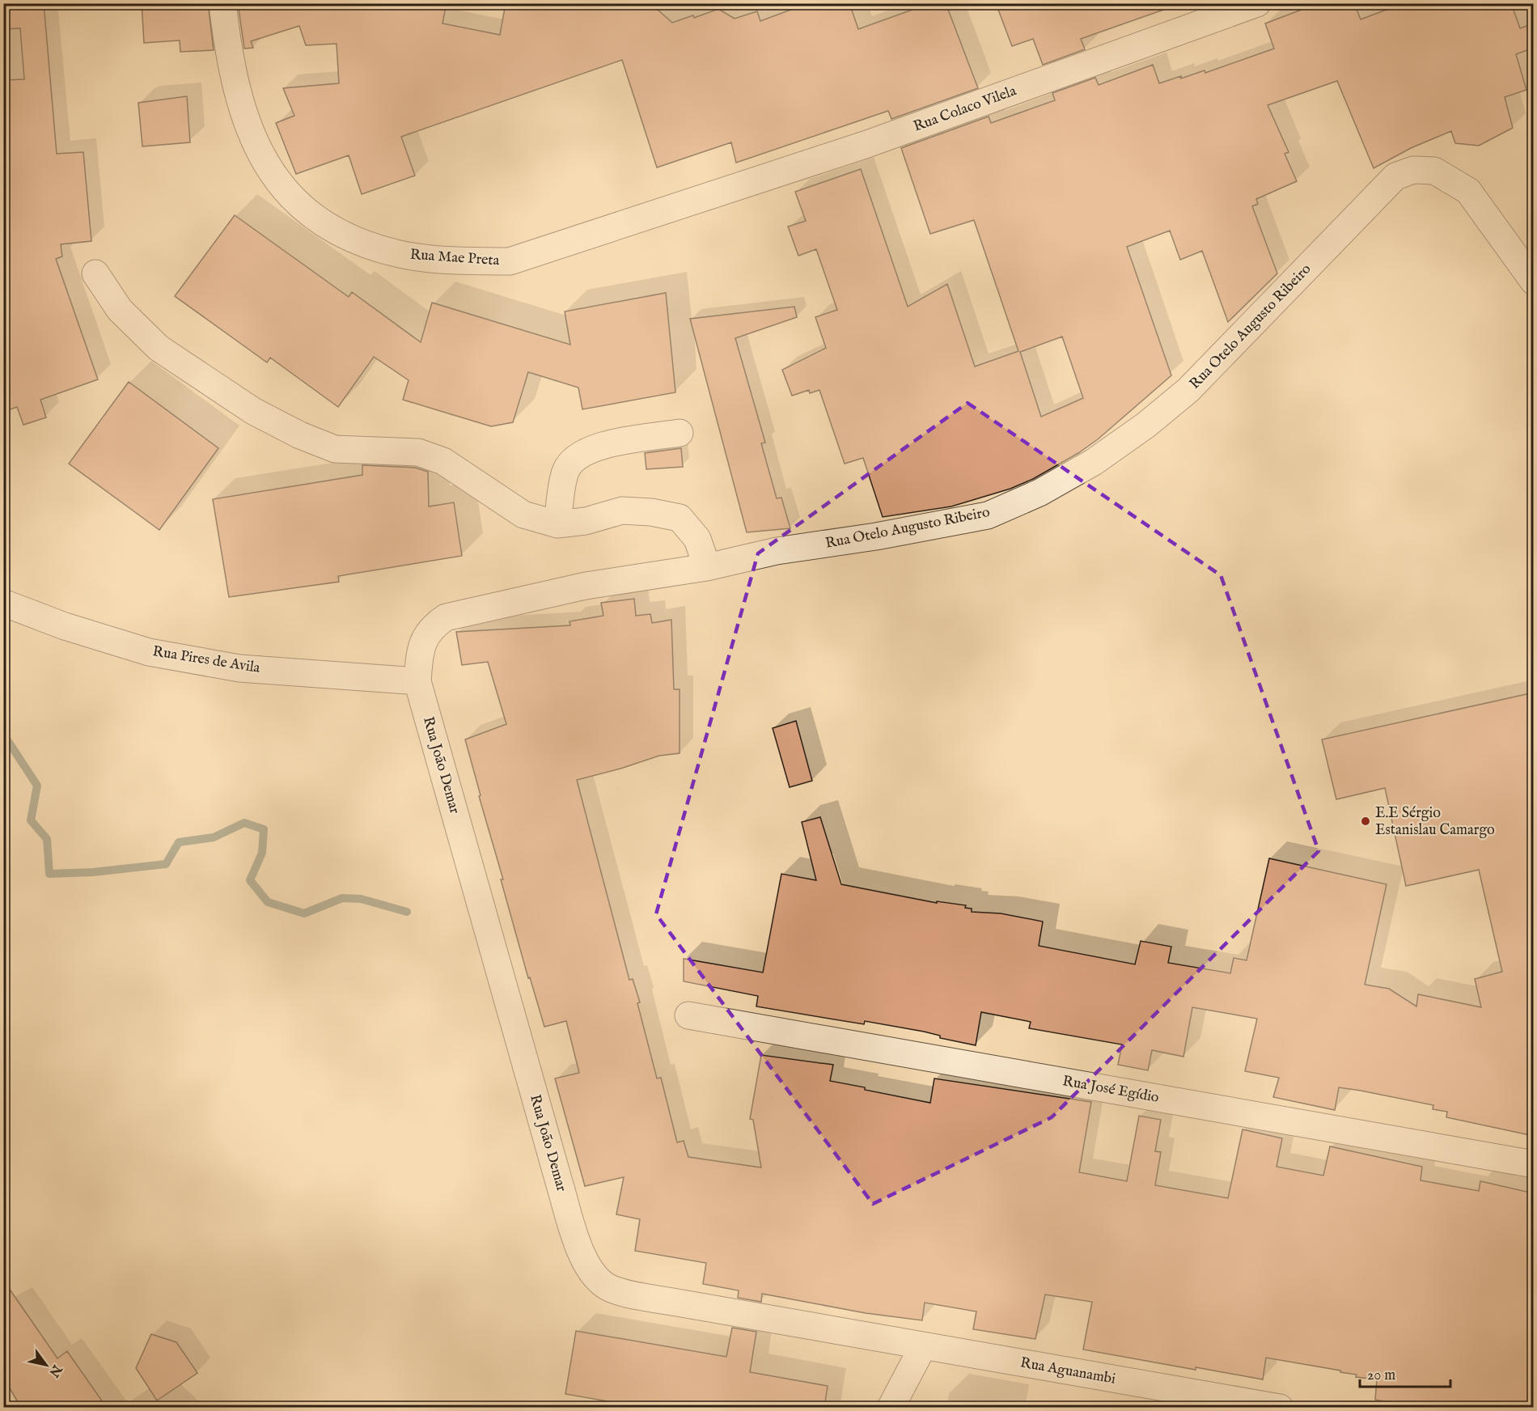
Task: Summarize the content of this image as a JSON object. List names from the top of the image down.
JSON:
{
  "streets": {
    "street": [
      "Rua Colaco Vilela",
      "Rua Mae Preta",
      "Rua Otelo Augusto Ribeiro",
      "Rua Pires de Avila",
      "Rua João Demar",
      "Rua José Egídio",
      "Rua Aguanambi"
    ]
  },
  "crossings": [
    ["Rua Colaco Vilela", "Rua Mae Preta"],
    ["Rua Otelo Augusto Ribeiro", "Rua Pires de Avila"],
    ["Rua Otelo Augusto Ribeiro", "Rua João Demar"],
    ["Rua Pires de Avila", "Rua João Demar"],
    ["Rua João Demar", "Rua Aguanambi"]
  ],
  "places": ["E.E Sérgio Estanislau Camargo"],
  "scale_bar": "20 m",
  "north": "bottom right"
}
